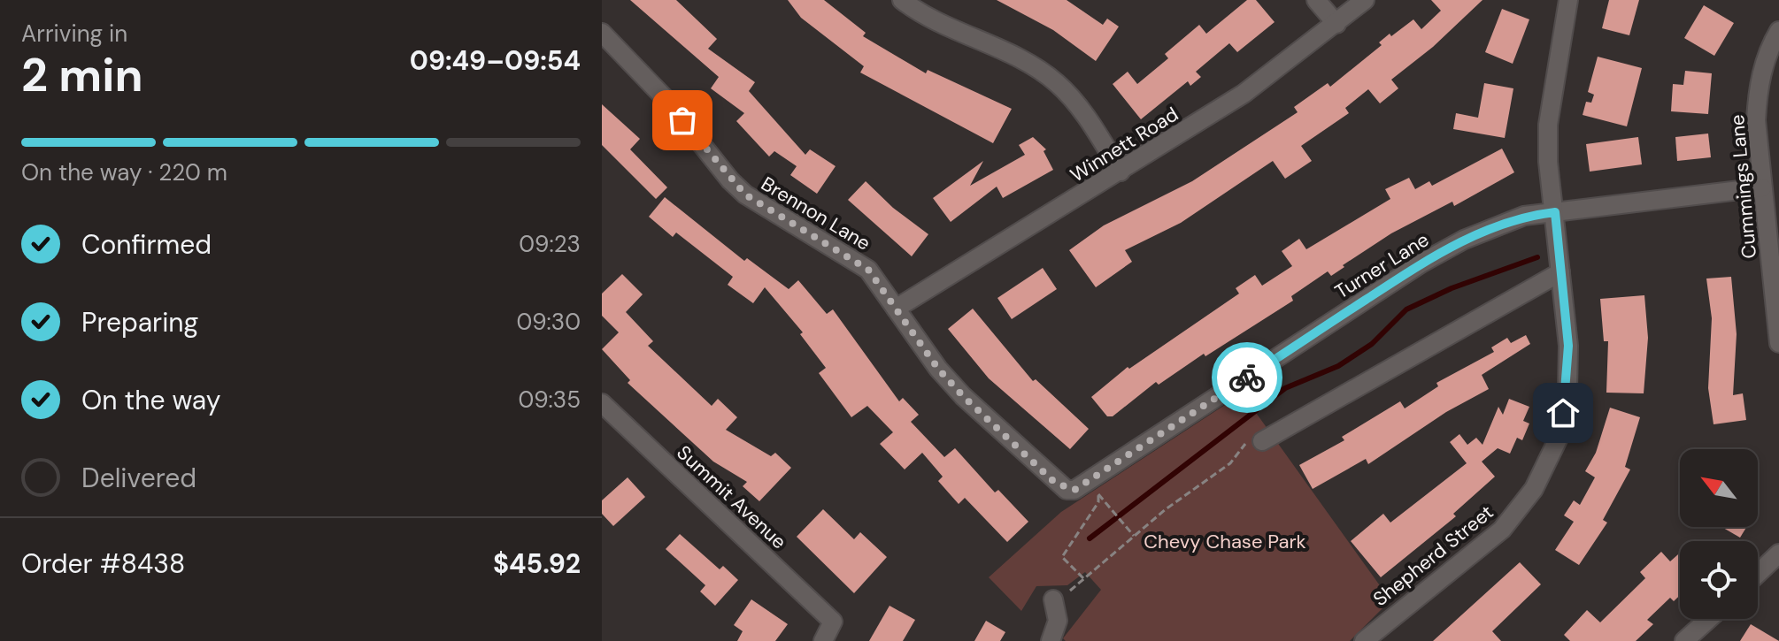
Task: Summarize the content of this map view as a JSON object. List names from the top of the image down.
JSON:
{
  "streets": {
    "street": [
      "Winnett Road",
      "Cummings Lane",
      "Brennon Lane",
      "Turner Lane",
      "Summit Avenue",
      "Shepherd Street"
    ]
  },
  "crossings": [
    ["Winnett Road", "Brennon Lane"],
    ["Cummings Lane", "Turner Lane"],
    ["Brennon Lane", "Turner Lane"],
    ["Turner Lane", "Shepherd Street"]
  ],
  "parks": ["Chevy Chase Park"],
  "north": "top left",
  "page": {
    "heading": ["2 min", "Arriving in", "09:49–09:54"],
    "panel": ["Order #8438", "$45.92"],
    "bar": "On the way · 220 m",
    "list": [
      ["Confirmed", "09:23"],
      ["Preparing", "09:30"],
      ["On the way", "09:35"],
      "Delivered"
    ]
  }
}
